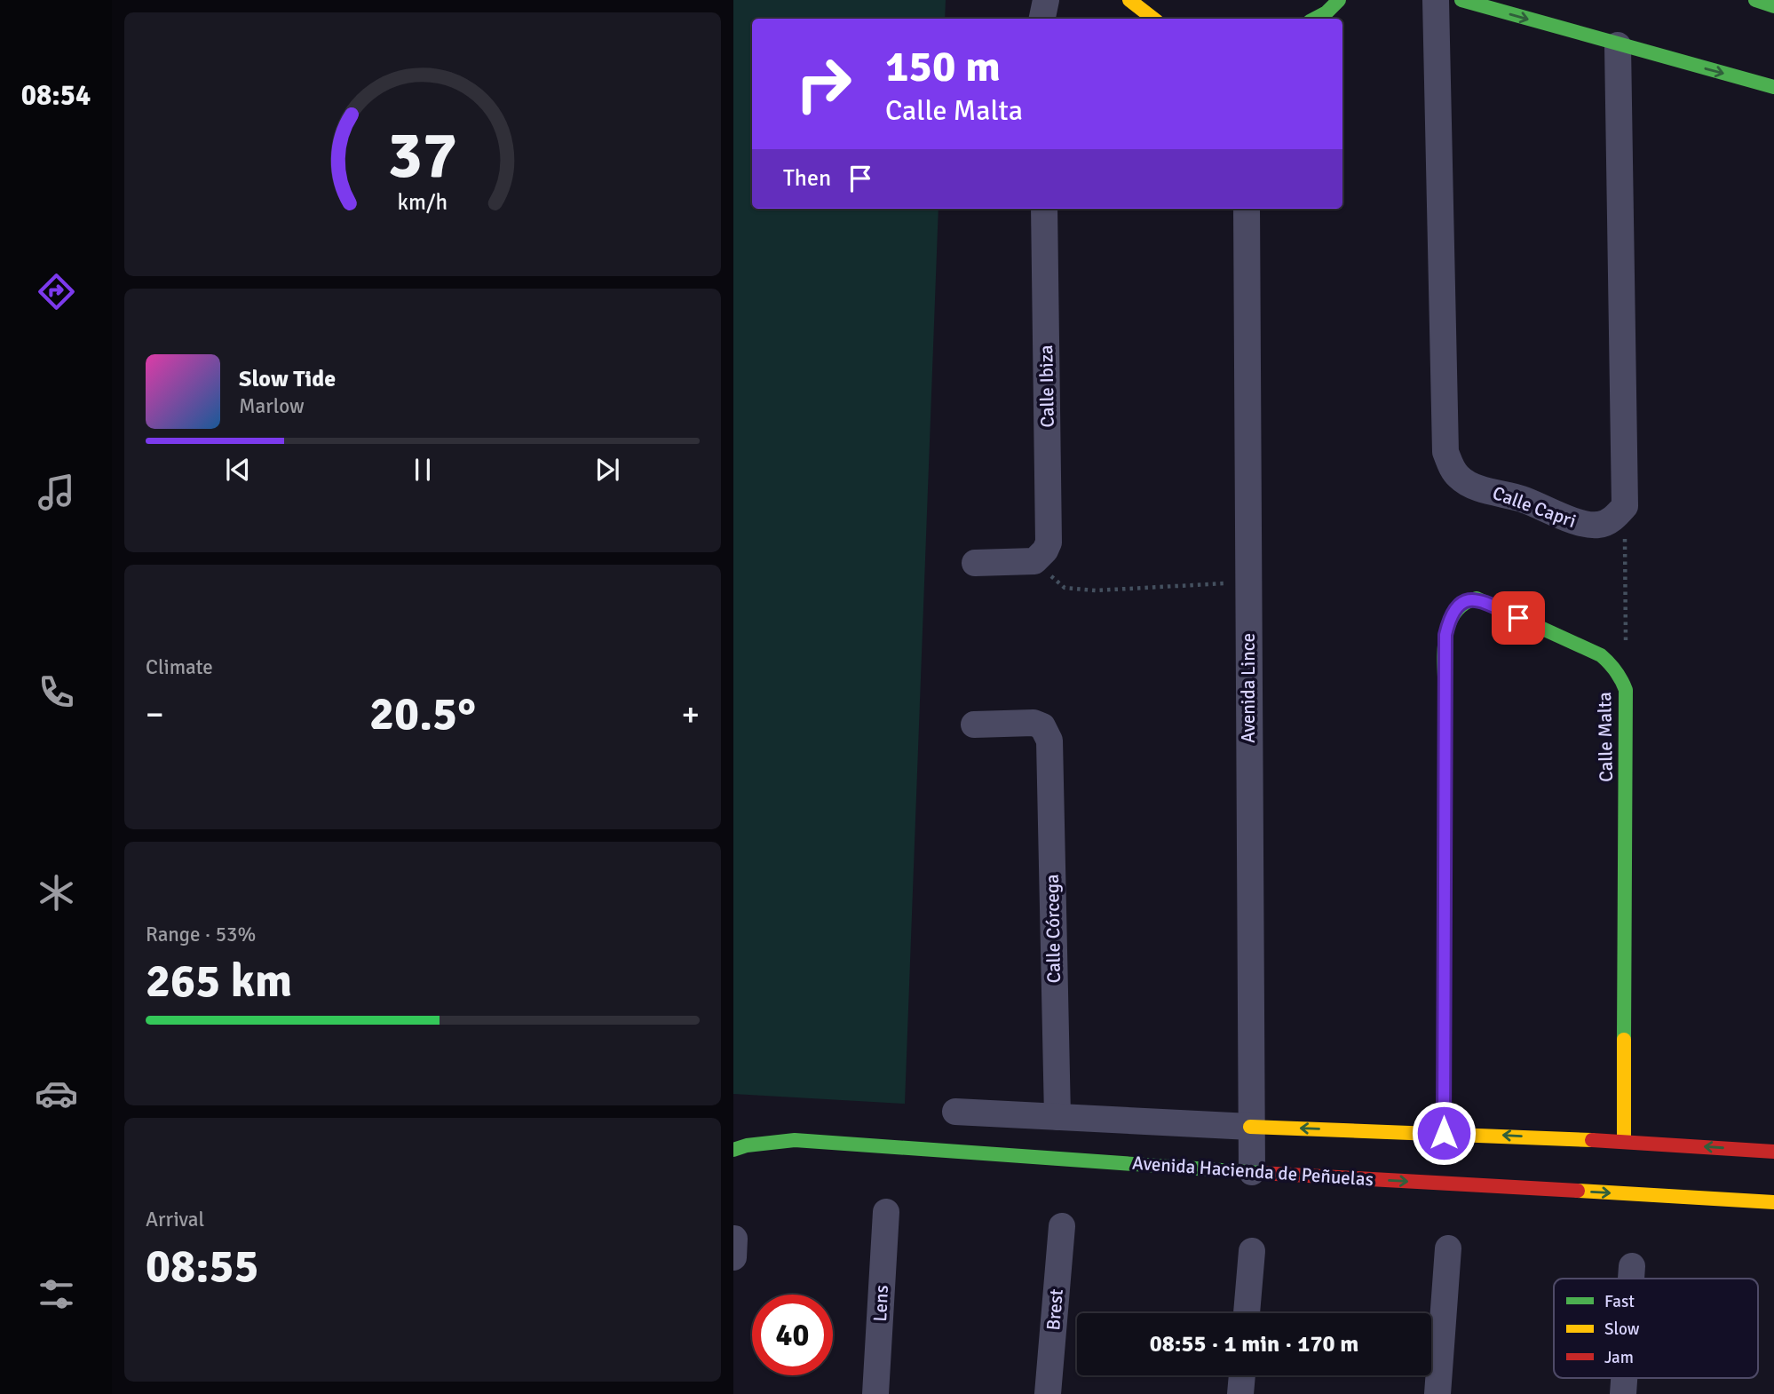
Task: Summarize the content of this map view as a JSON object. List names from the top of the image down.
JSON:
{
  "streets": {
    "street": [
      "Calle Ibiza",
      "Calle Capri",
      "Avenida Lince",
      "Calle Malta",
      "Calle Córcega",
      "Avenida Hacienda de Peñuelas",
      "Lens",
      "Brest"
    ]
  },
  "crossings": [
    ["Avenida Lince", "Avenida Hacienda de Peñuelas"]
  ],
  "legend": ["Fast", "Slow", "Jam"],
  "page": {
    "tabs": "08:54",
    "turn": ["150 m", "Calle Malta"],
    "then": "Then",
    "song": ["Slow Tide", "Marlow"],
    "tile": [
      "Climate",
      ["Range · 53%", "265 km"],
      ["Arrival", "08:55"]
    ],
    "heat": ["−", "20.5°", "+"],
    "limit": "40",
    "trip": "08:55 · 1 min · 170 m",
    "gauge": ["37", "km/h"]
  }
}
